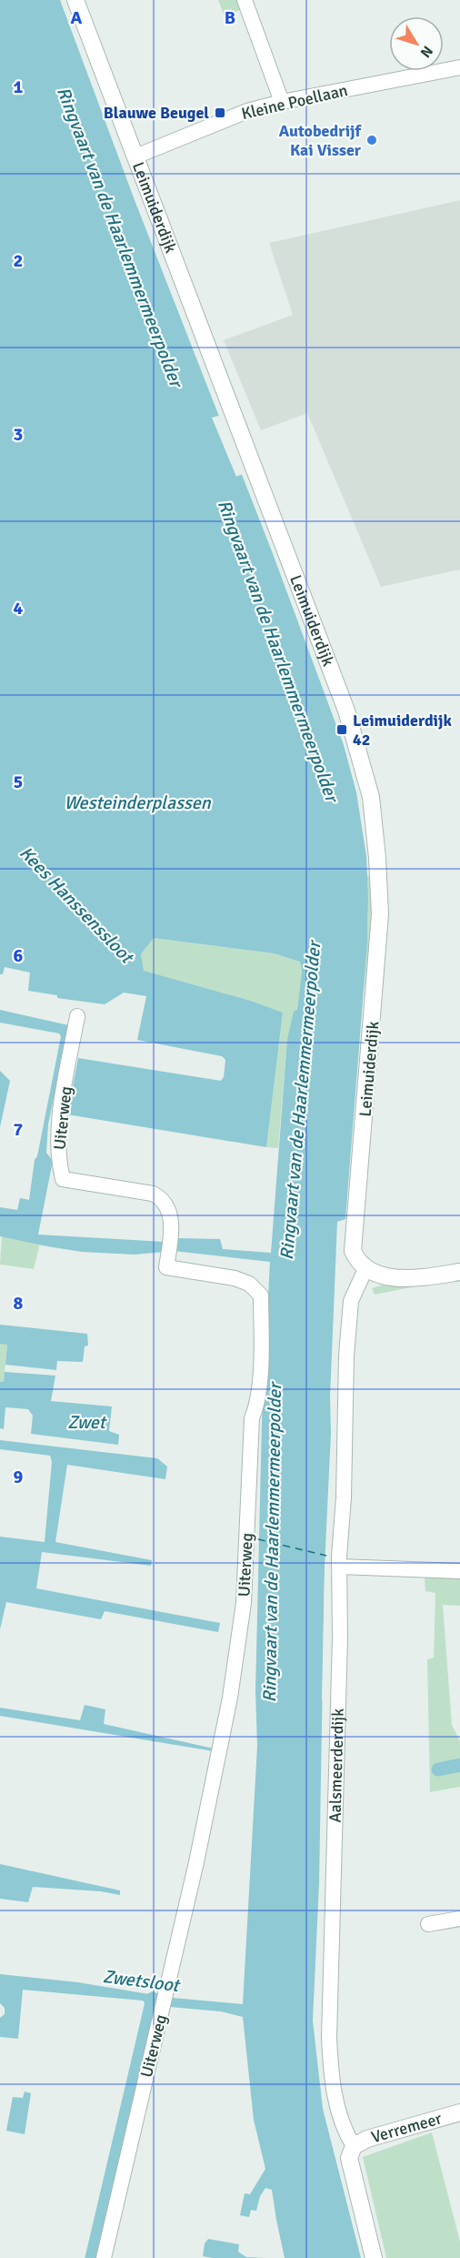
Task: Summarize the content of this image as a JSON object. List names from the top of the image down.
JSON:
{
  "streets": {
    "street": [
      "Kleine Poellaan",
      "Leimuiderdijk",
      "Uiterweg",
      "Aalsmeerderdijk",
      "Verremeer"
    ]
  },
  "crossings": [
    ["Kleine Poellaan", "Leimuiderdijk"],
    ["Leimuiderdijk", "Aalsmeerderdijk"],
    ["Aalsmeerderdijk", "Verremeer"]
  ],
  "water": [
    "Ringvaart van de Haarlemmermeerpolder",
    "Westeinderplassen",
    "Kees Hanssenssloot",
    "Zwet",
    "Zwetsloot"
  ],
  "places": {
    "transit": ["Blauwe Beugel", "Leimuiderdijk 42"],
    "other": ["Autobedrijf Kai Visser"]
  },
  "north": "bottom right",
  "grid": {
    "columns": ["A", "B"],
    "rows": [
      "1",
      "2",
      "3",
      "4",
      "5",
      "6",
      "7",
      "8",
      "9"
    ]
  }
}
